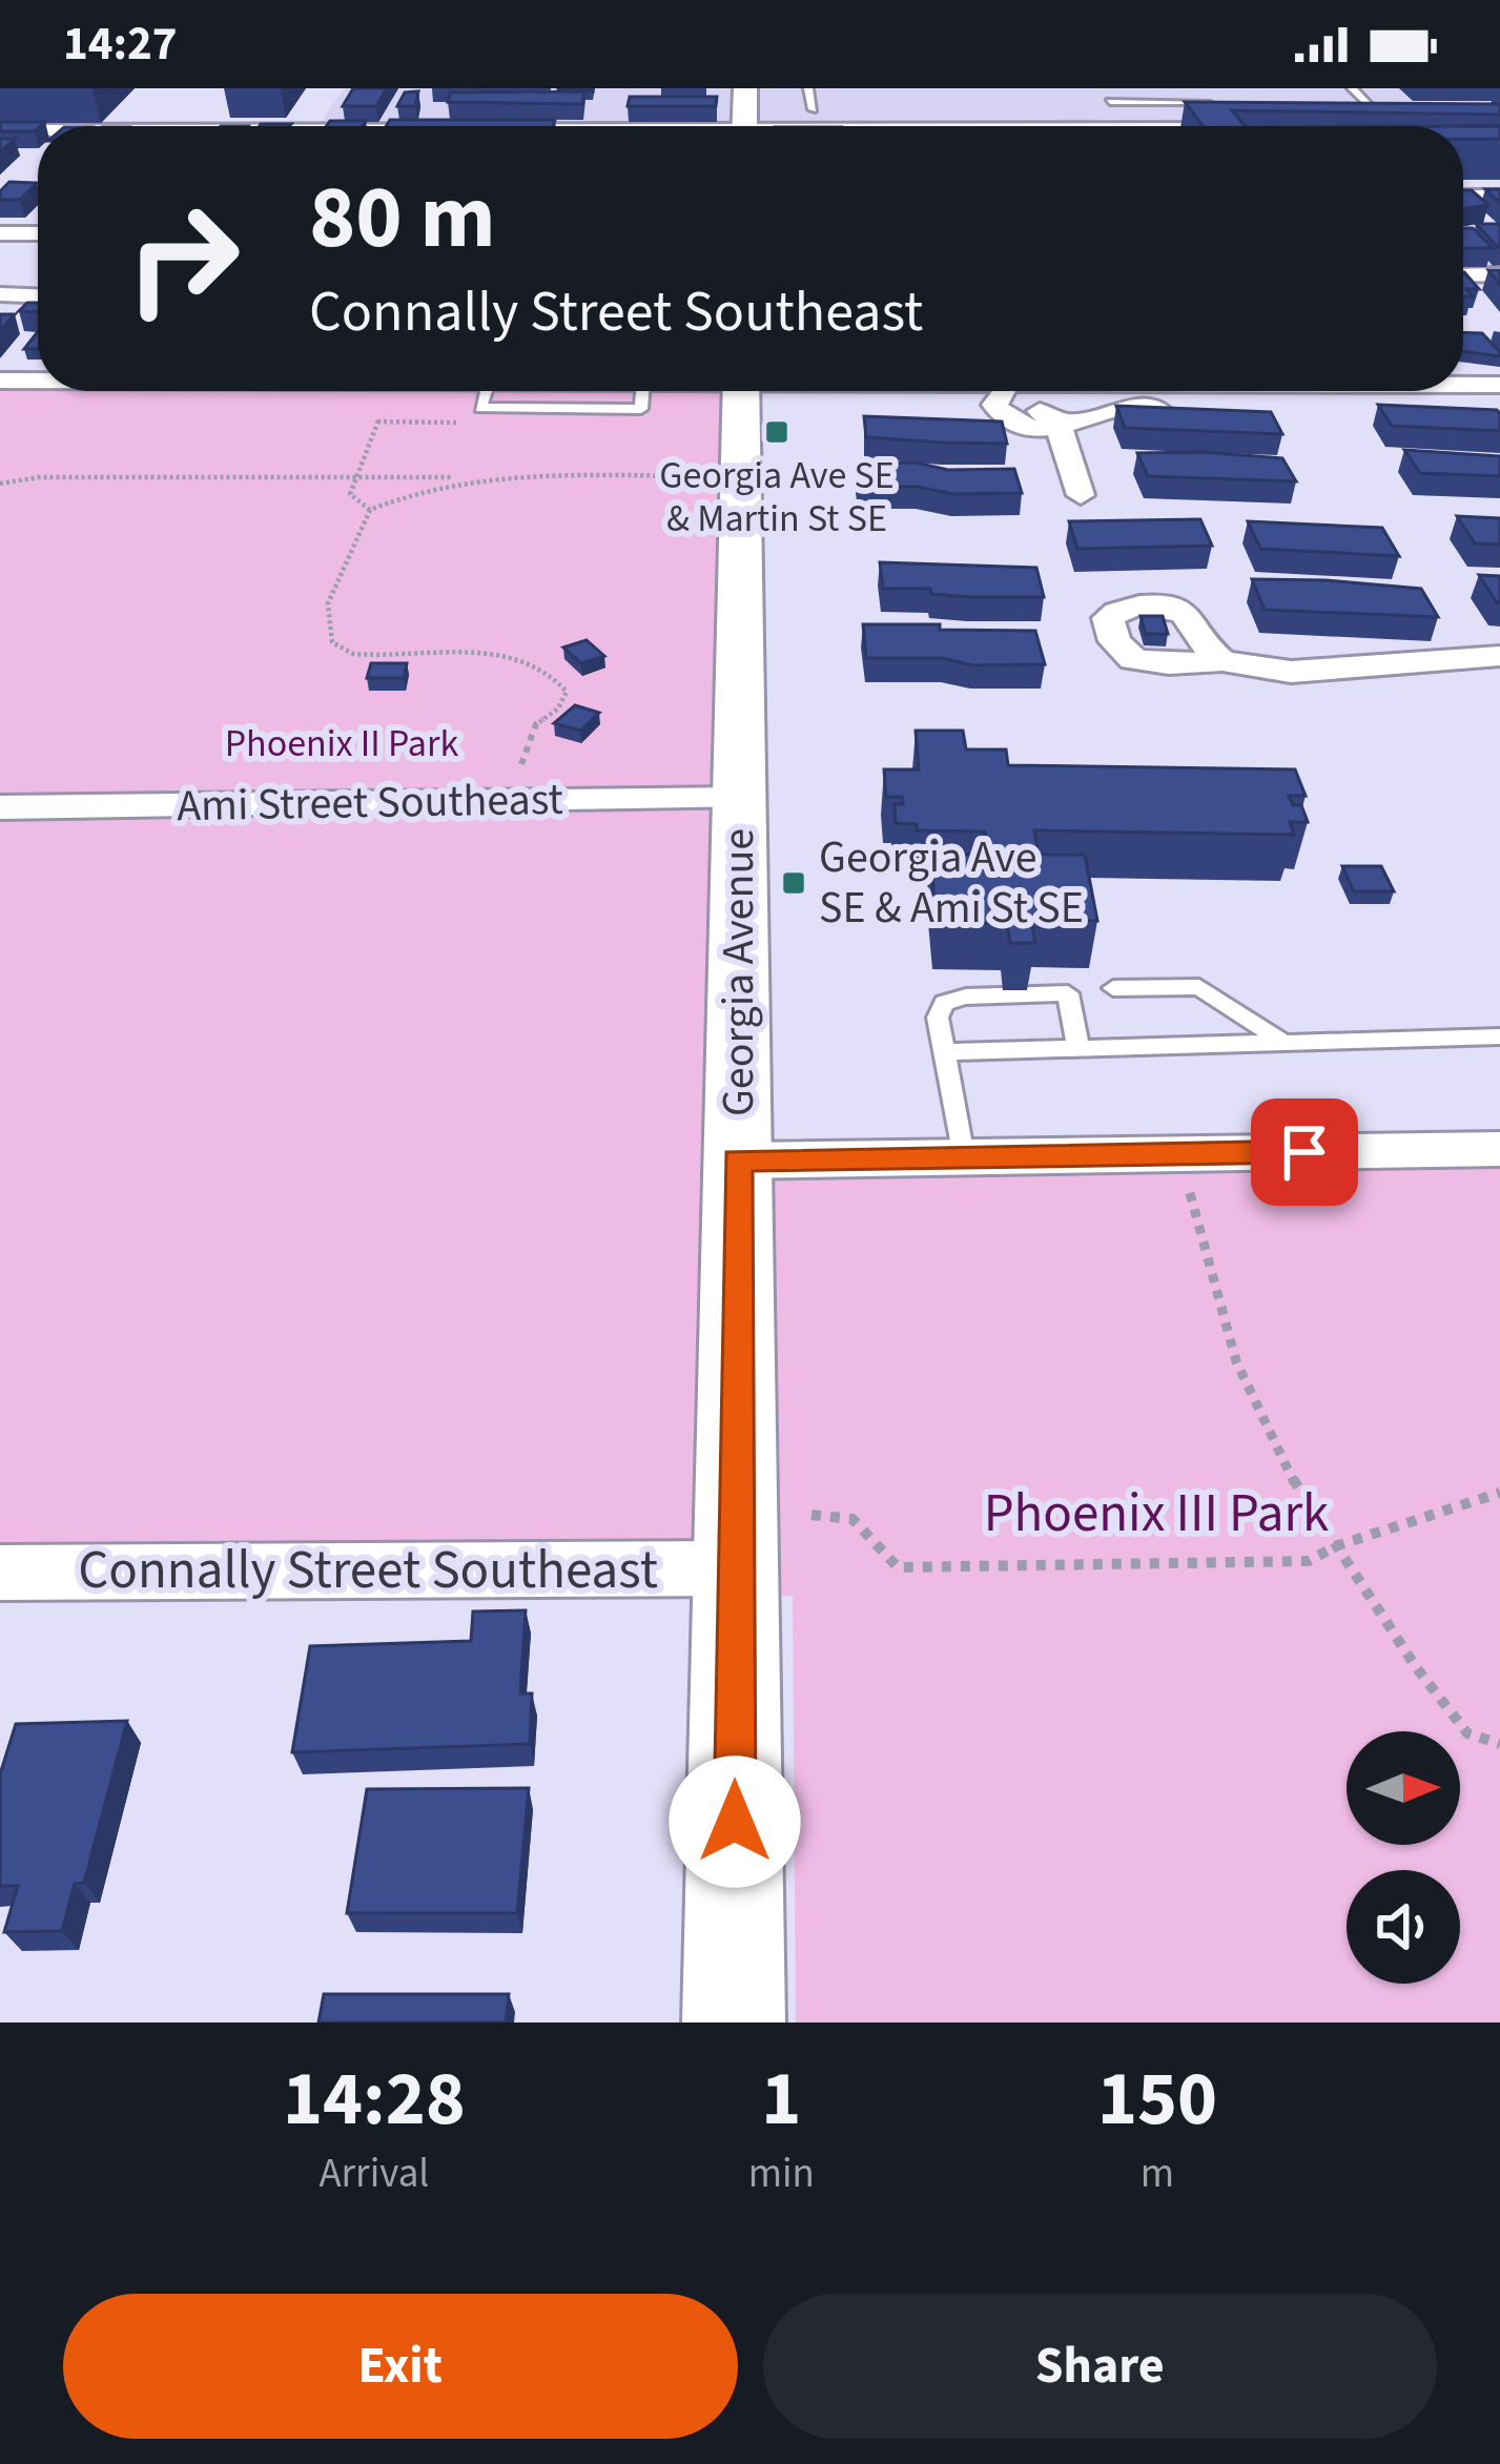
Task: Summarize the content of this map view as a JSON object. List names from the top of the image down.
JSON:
{
  "streets": {
    "main road": ["Georgia Avenue"],
    "street": ["Ami Street Southeast", "Connally Street Southeast"]
  },
  "crossings": [
    ["Ami Street Southeast", "Georgia Avenue"],
    ["Georgia Avenue", "Connally Street Southeast"]
  ],
  "parks": ["Phoenix II Park", "Phoenix III Park"],
  "places": {
    "transit": ["Georgia Ave SE & Martin St SE", "Georgia Ave SE & Ami St SE"]
  },
  "north": "right",
  "page": {
    "status": "14:27",
    "turn": ["80 m", "Connally Street Southeast"],
    "eta": [
      "14:28",
      "Arrival",
      "1",
      "min",
      "150",
      "m"
    ],
    "buttons": ["Exit", "Share"]
  }
}
